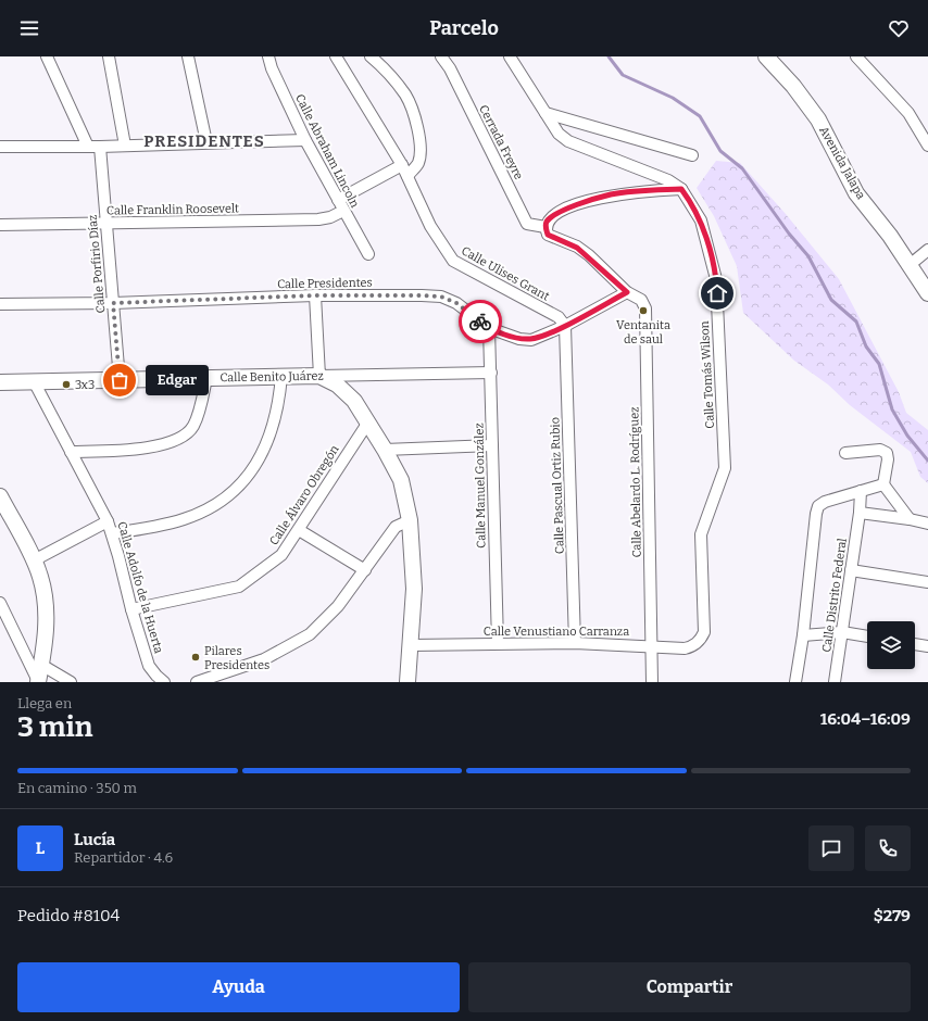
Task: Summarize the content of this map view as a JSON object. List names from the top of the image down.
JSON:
{
  "streets": {
    "street": [
      "Cerrada Freyre",
      "Calle Abraham Lincoln",
      "Avenida Jalapa",
      "Calle Franklin Roosevelt",
      "Calle Porfirio Díaz",
      "Calle Ulises Grant",
      "Calle Presidentes",
      "Calle Tomás Wilson",
      "Calle Benito Juárez",
      "Calle Abelardo L. Rodríguez",
      "Calle Manuel González",
      "Calle Pascual Ortiz Rubio",
      "Calle Álvaro Obregón",
      "Calle Adolfo de la Huerta",
      "Calle Distrito Federal",
      "Calle Venustiano Carranza"
    ]
  },
  "crossings": [
    ["Cerrada Freyre", "Calle Presidentes"],
    ["Cerrada Freyre", "Calle Abelardo L. Rodríguez"],
    ["Calle Abraham Lincoln", "Calle Franklin Roosevelt"],
    ["Calle Franklin Roosevelt", "Calle Porfirio Díaz"],
    ["Calle Porfirio Díaz", "Calle Presidentes"],
    ["Calle Porfirio Díaz", "Calle Benito Juárez"],
    ["Calle Ulises Grant", "Calle Presidentes"],
    ["Calle Ulises Grant", "Calle Pascual Ortiz Rubio"],
    ["Calle Presidentes", "Calle Abelardo L. Rodríguez"],
    ["Calle Presidentes", "Calle Manuel González"],
    ["Calle Presidentes", "Calle Pascual Ortiz Rubio"],
    ["Calle Tomás Wilson", "Calle Venustiano Carranza"],
    ["Calle Benito Juárez", "Calle Manuel González"],
    ["Calle Benito Juárez", "Calle Adolfo de la Huerta"],
    ["Calle Abelardo L. Rodríguez", "Calle Venustiano Carranza"],
    ["Calle Manuel González", "Calle Venustiano Carranza"],
    ["Calle Pascual Ortiz Rubio", "Calle Venustiano Carranza"],
    ["Calle Álvaro Obregón", "Calle Adolfo de la Huerta"]
  ],
  "districts": ["PRESIDENTES"],
  "places": [
    "Ventanita de saul",
    "Edgar",
    "3x3",
    "Pilares Presidentes"
  ],
  "page": {
    "header": "Parcelo",
    "bubble": "Edgar",
    "heading": ["3 min", "Llega en", "16:04–16:09"],
    "panel": [
      "Lucía",
      "Repartidor · 4.6",
      "Pedido #8104",
      "$279"
    ],
    "bar": "En camino · 350 m",
    "round": "L",
    "buttons": ["Ayuda", "Compartir"]
  }
}
